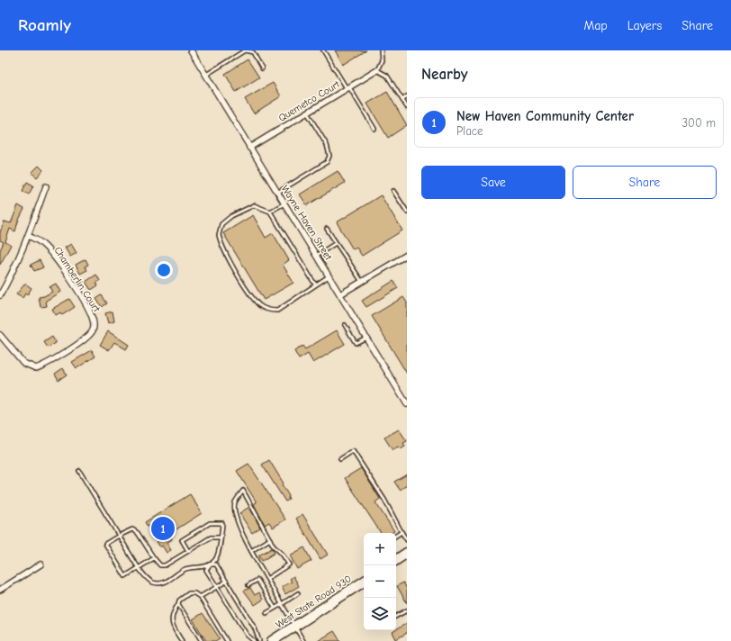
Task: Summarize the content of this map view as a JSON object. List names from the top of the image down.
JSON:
{
  "streets": {
    "highway": ["West State Road 930"],
    "street": ["Quemetco Court", "Wayne Haven Street", "Chamberlin Court"]
  },
  "crossings": [
    ["Quemetco Court", "Wayne Haven Street"]
  ],
  "page": {
    "header": "Roamly",
    "nav": ["Map", "Layers", "Share"],
    "heading": "Nearby",
    "list": [
      {
        "mark": "1",
        "name": "New Haven Community Center",
        "note": "Place",
        "value": "300 m"
      }
    ],
    "buttons": ["Save", "Share"],
    "pins": "1",
    "map_buttons": ["+", "−"]
  }
}
